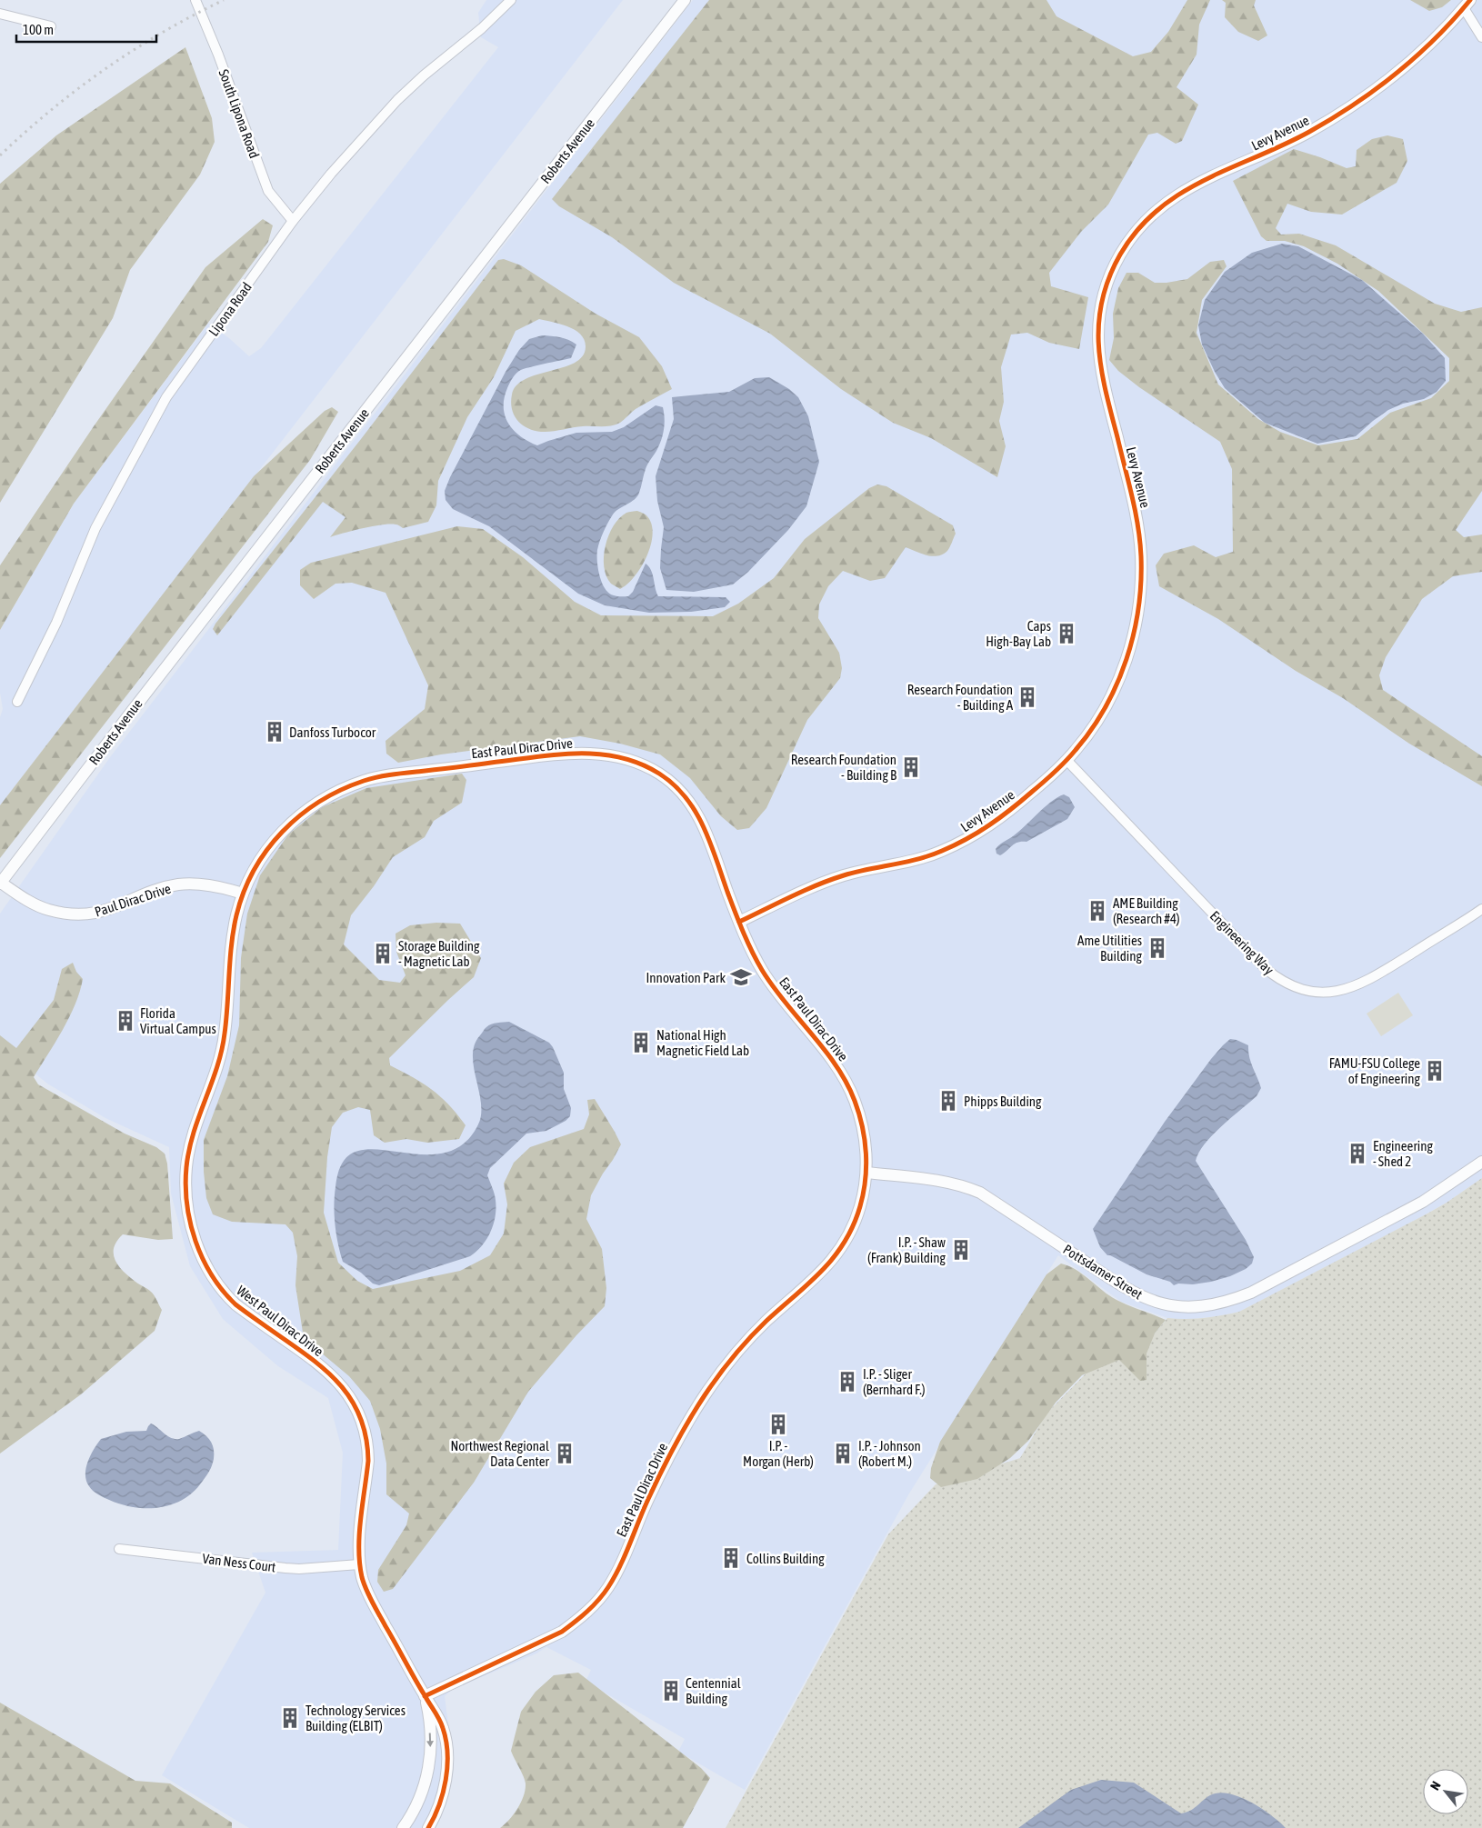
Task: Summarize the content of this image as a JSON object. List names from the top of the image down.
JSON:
{
  "streets": {
    "street": [
      "South Lipona Road",
      "Levy Avenue",
      "Roberts Avenue",
      "Lipona Road",
      "East Paul Dirac Drive",
      "Paul Dirac Drive",
      "Engineering Way",
      "Pottsdamer Street",
      "West Paul Dirac Drive",
      "Van Ness Court"
    ]
  },
  "crossings": [
    ["South Lipona Road", "Lipona Road"],
    ["Levy Avenue", "East Paul Dirac Drive"],
    ["Levy Avenue", "Engineering Way"],
    ["Roberts Avenue", "Paul Dirac Drive"],
    ["East Paul Dirac Drive", "Paul Dirac Drive"],
    ["East Paul Dirac Drive", "Pottsdamer Street"],
    ["East Paul Dirac Drive", "West Paul Dirac Drive"],
    ["Paul Dirac Drive", "West Paul Dirac Drive"],
    ["West Paul Dirac Drive", "Van Ness Court"]
  ],
  "places": {
    "building": [
      "Caps High-Bay Lab",
      "Research Foundation - Building A",
      "Danfoss Turbocor",
      "Research Foundation - Building B",
      "AME Building (Research #4)",
      "Ame Utilities Building",
      "Storage Building - Magnetic Lab",
      "Florida Virtual Campus",
      "National High Magnetic Field Lab",
      "FAMU-FSU College of Engineering",
      "Phipps Building",
      "Engineering - Shed 2",
      "I.P. - Shaw (Frank) Building",
      "I.P. - Sliger (Bernhard F.)",
      "I.P. - Morgan (Herb)",
      "Northwest Regional Data Center",
      "I.P. - Johnson (Robert M.)",
      "Collins Building",
      "Centennial Building",
      "Technology Services Building (ELBIT)"
    ],
    "school or university": ["Innovation Park"]
  },
  "scale_bar": "100 m",
  "north": "top left"
}
